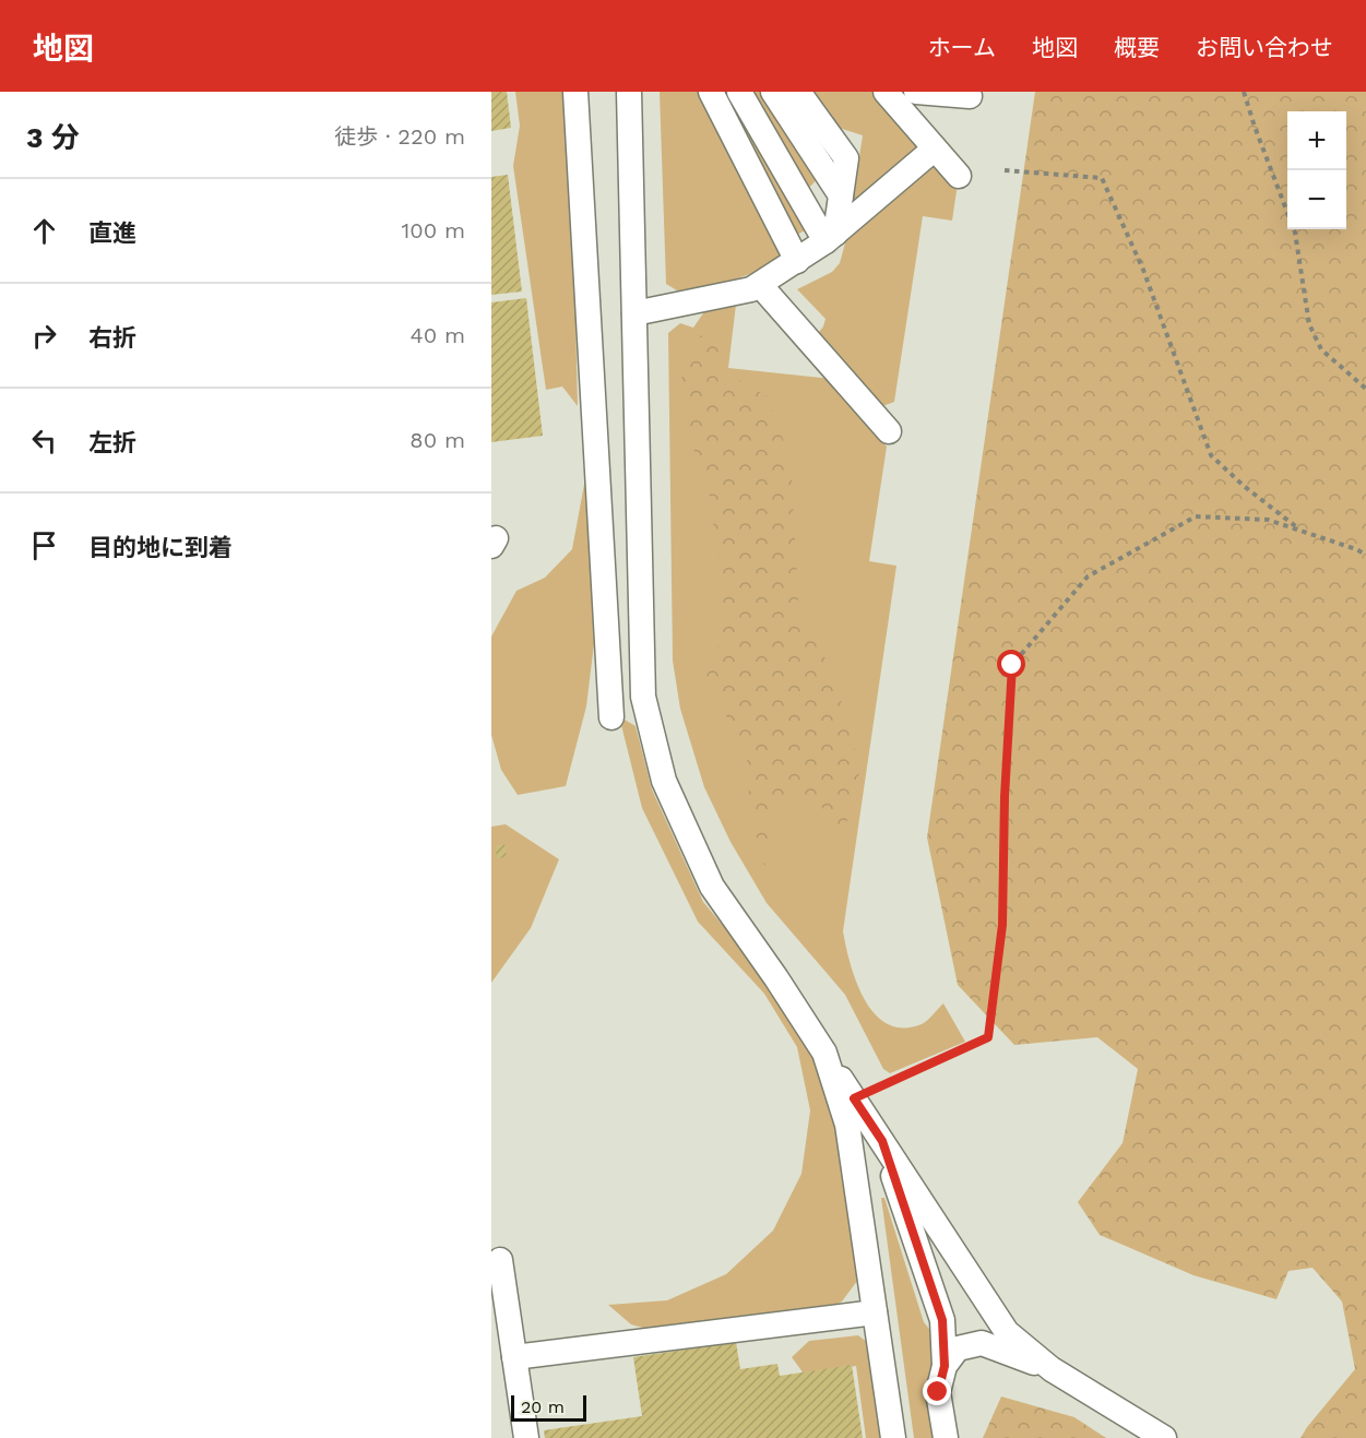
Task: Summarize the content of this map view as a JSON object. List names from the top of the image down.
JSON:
{
  "scale_bar": "20 m",
  "page": {
    "header": "地図",
    "nav": [
      "ホーム",
      "地図",
      "概要",
      "お問い合わせ"
    ],
    "heading": ["3 分", "徒歩 · 220 m"],
    "map_buttons": ["+", "−"],
    "list": [
      ["直進", "100 m"],
      ["右折", "40 m"],
      ["左折", "80 m"],
      "目的地に到着"
    ],
    "scale": "20 m"
  }
}
